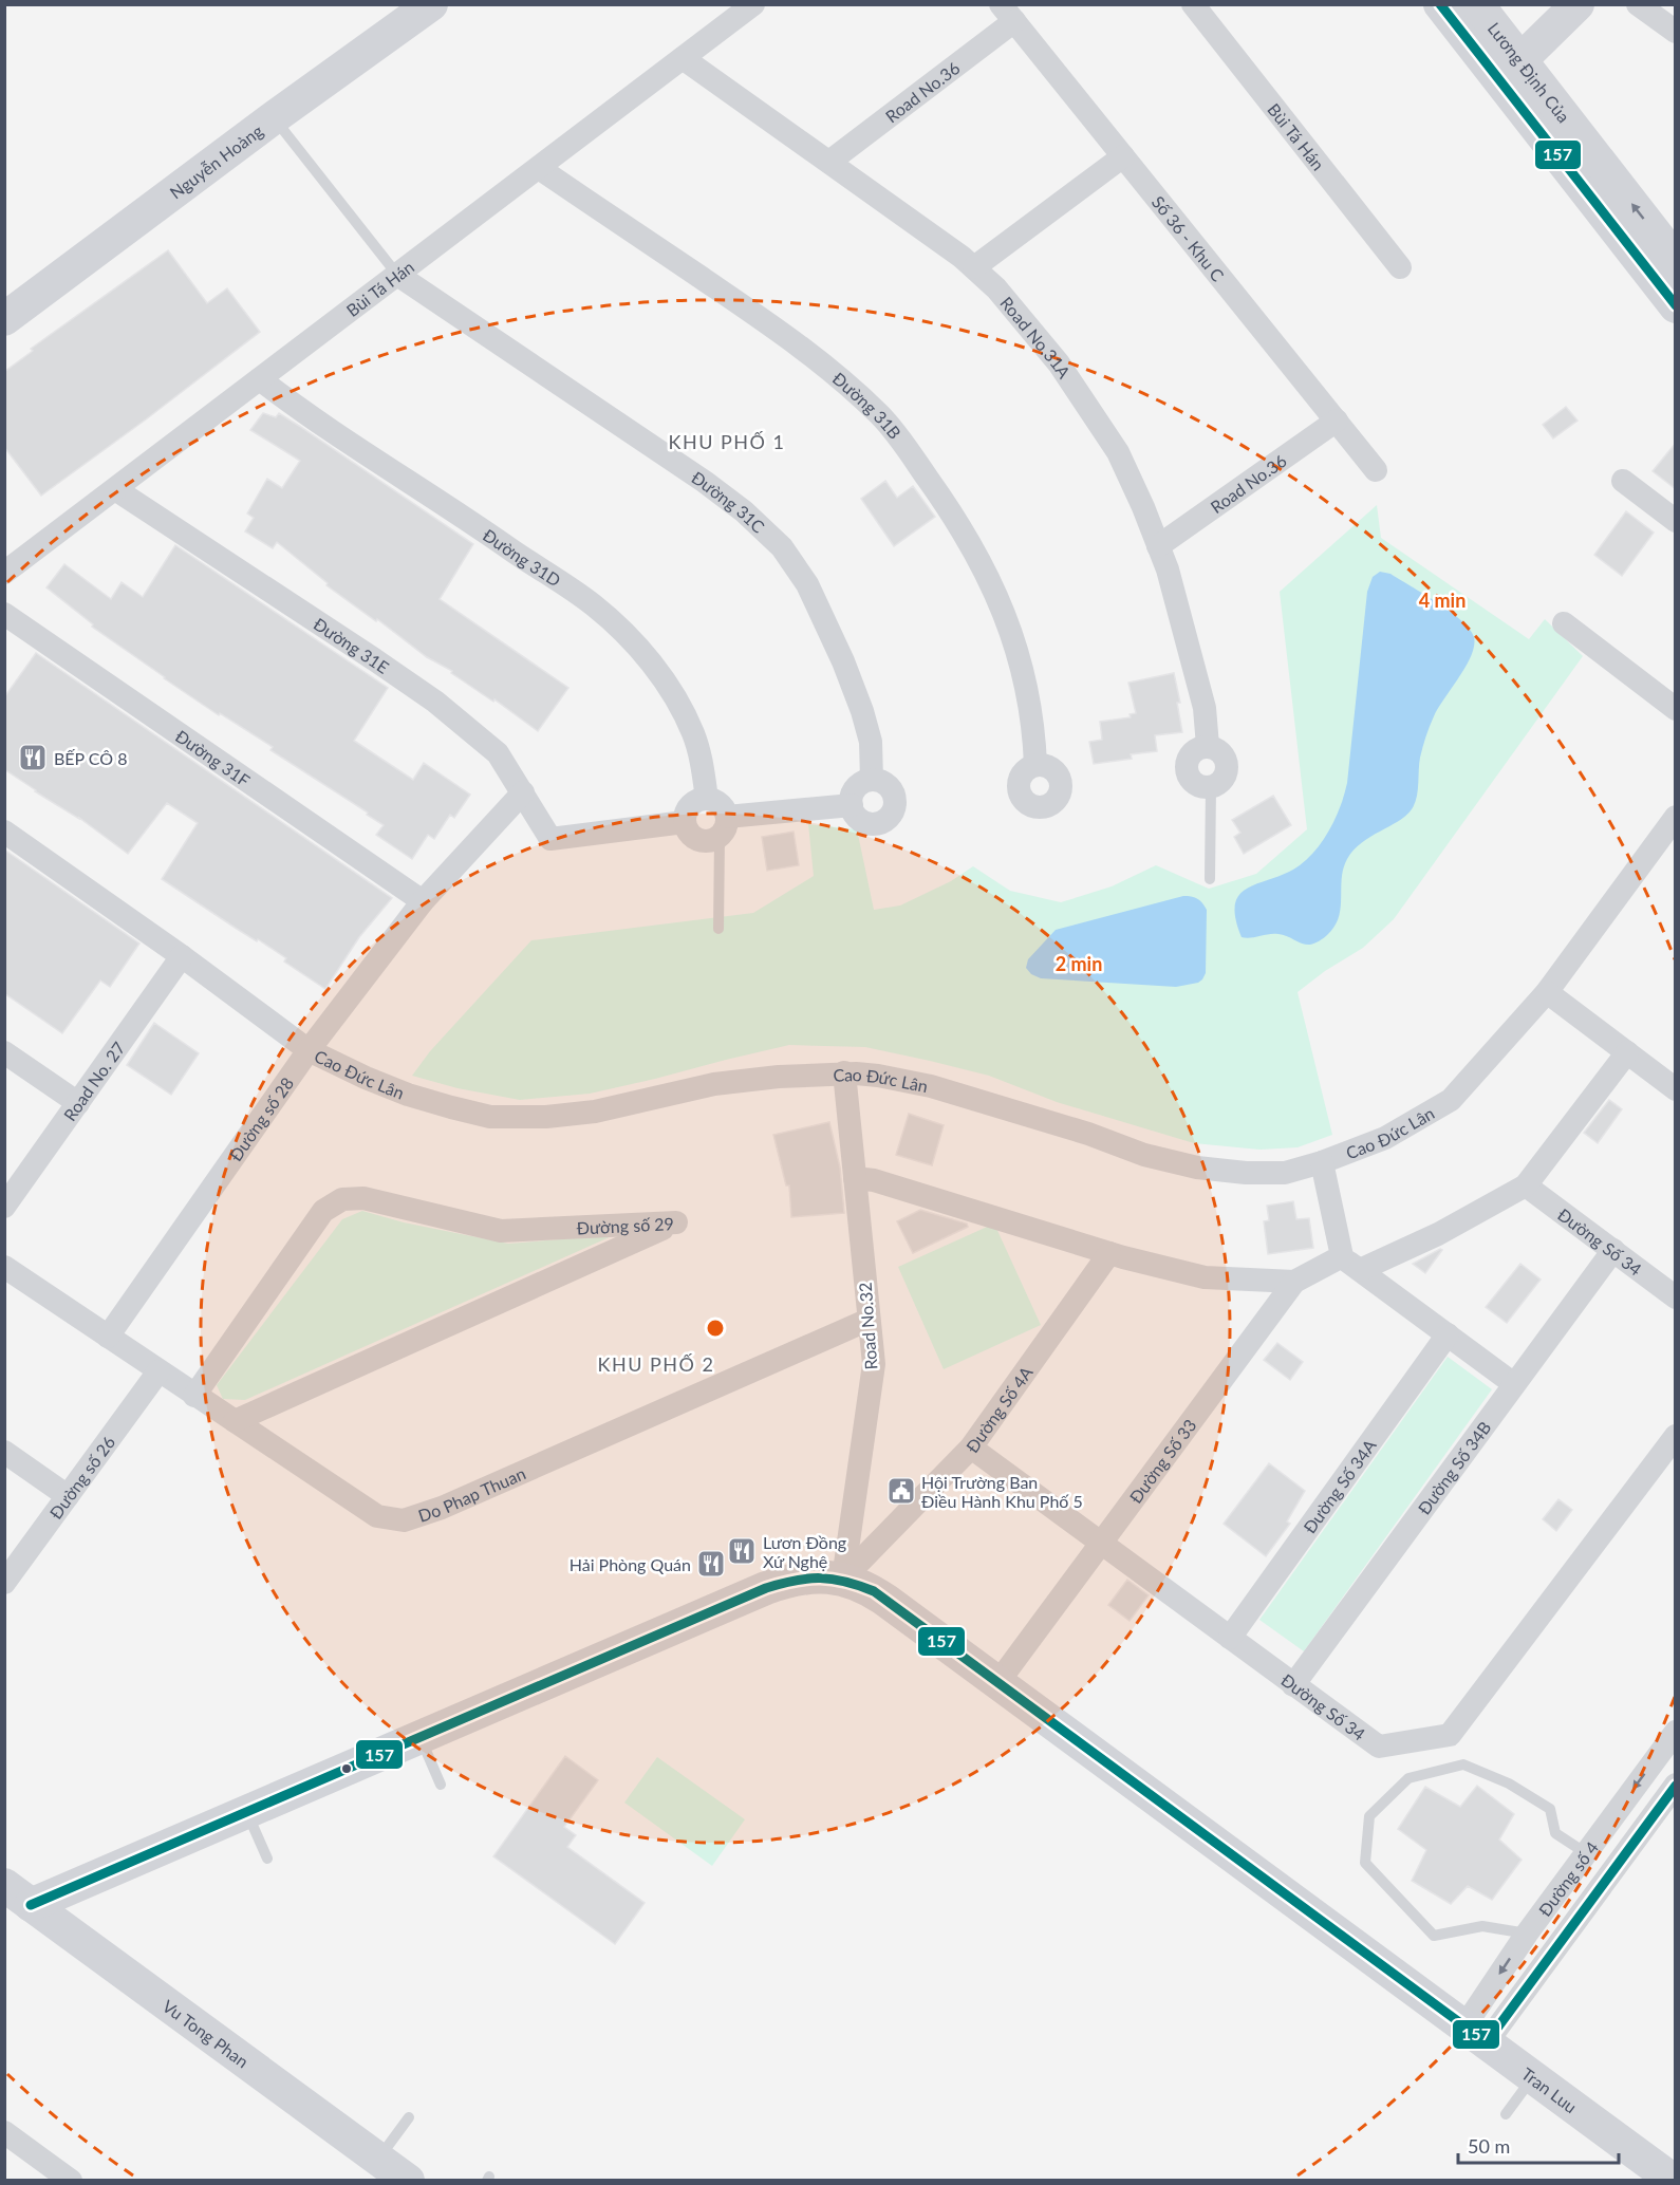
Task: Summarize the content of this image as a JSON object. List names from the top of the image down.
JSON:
{
  "streets": {
    "street": [
      "Lương Định Của",
      "Road No.36",
      "Bùi Tá Hán",
      "Nguyễn Hoàng",
      "Số 36 - Khu C",
      "Road No.31A",
      "Đường 31B",
      "Đường 31C",
      "Đường 31D",
      "Đường 31E",
      "Đường 31F",
      "Cao Đức Lân",
      "Road No. 27",
      "Đường số 28",
      "Đường số 29",
      "Đường Số 34",
      "Road No.32",
      "Đường Số 4A",
      "Đường Số 33",
      "Đường Số 34B",
      "Đường số 26",
      "Đường Số 34A",
      "Do Phap Thuan",
      "Đường số 4",
      "Vu Tong Phan",
      "Tran Luu"
    ]
  },
  "crossings": [
    ["Road No.36", "Số 36 - Khu C"],
    ["Road No.36", "Road No.31A"],
    ["Bùi Tá Hán", "Road No.31A"],
    ["Bùi Tá Hán", "Đường 31B"],
    ["Bùi Tá Hán", "Đường 31C"],
    ["Bùi Tá Hán", "Đường 31D"],
    ["Bùi Tá Hán", "Đường 31E"],
    ["Đường 31D", "Đường 31E"],
    ["Đường 31E", "Đường số 28"],
    ["Đường 31F", "Đường số 28"],
    ["Cao Đức Lân", "Road No. 27"],
    ["Cao Đức Lân", "Đường số 28"],
    ["Cao Đức Lân", "Road No.32"],
    ["Đường số 28", "Do Phap Thuan"],
    ["Đường số 29", "Do Phap Thuan"],
    ["Đường Số 34", "Đường Số 4A"],
    ["Đường Số 34", "Đường Số 33"],
    ["Đường Số 34", "Đường Số 34B"],
    ["Đường Số 34", "Đường Số 34A"],
    ["Road No.32", "Đường Số 4A"],
    ["Road No.32", "Do Phap Thuan"],
    ["Road No.32", "Tran Luu"],
    ["Đường Số 4A", "Tran Luu"],
    ["Đường Số 33", "Tran Luu"],
    ["Đường số 26", "Do Phap Thuan"],
    ["Đường số 4", "Tran Luu"],
    ["Vu Tong Phan", "Tran Luu"]
  ],
  "districts": ["KHU PHỐ 1", "KHU PHỐ 2"],
  "places": {
    "restaurant": ["BẾP CÔ 8", "Lươn Đồng Xứ Nghệ", "Hải Phòng Quán"],
    "public building": ["Hội Trường Ban Điều Hành Khu Phố 5"]
  },
  "lines": ["transit line 157"],
  "scale_bar": "50 m",
  "rings": ["4 min", "2 min"]
}
